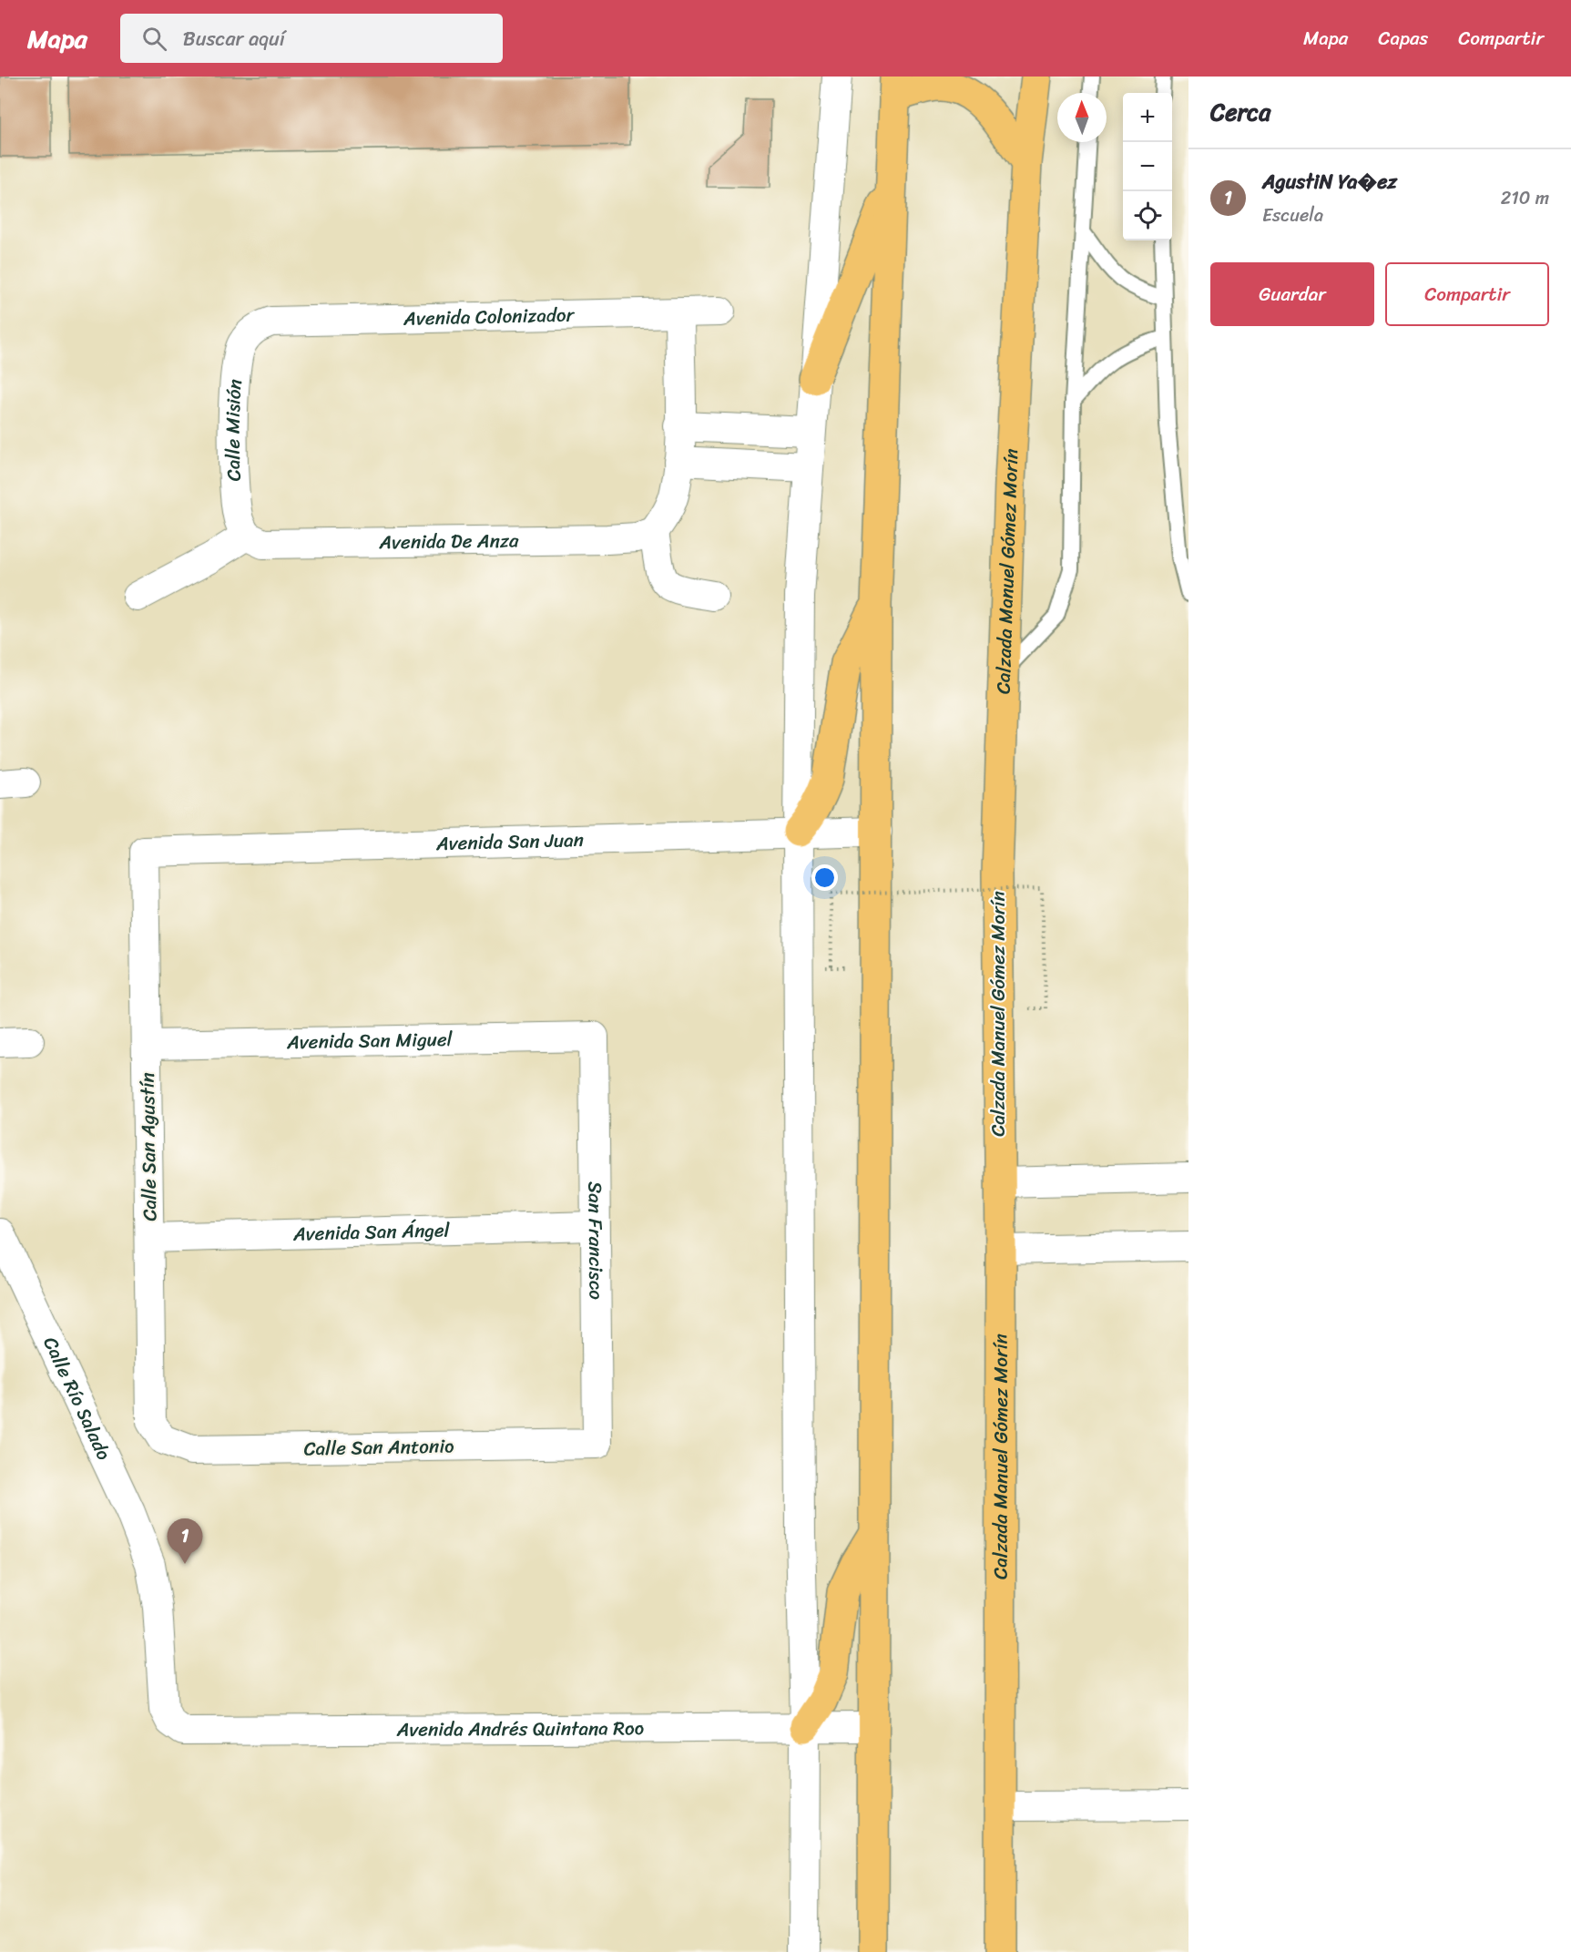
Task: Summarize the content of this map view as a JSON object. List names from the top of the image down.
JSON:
{
  "streets": {
    "main road": ["Calzada Manuel Gómez Morín"],
    "street": [
      "Avenida Colonizador",
      "Calle Misión",
      "Avenida De Anza",
      "Avenida San Juan",
      "Avenida San Miguel",
      "Calle San Agustín",
      "Avenida San Ángel",
      "San Francisco",
      "Calle Río Salado",
      "Calle San Antonio",
      "Avenida Andrés Quintana Roo"
    ]
  },
  "crossings": [
    ["Avenida Colonizador", "Calle Misión"],
    ["Calle Misión", "Avenida De Anza"],
    ["Avenida San Juan", "Calle San Agustín"],
    ["Avenida San Miguel", "Calle San Agustín"],
    ["Avenida San Miguel", "San Francisco"],
    ["Calle San Agustín", "Avenida San Ángel"],
    ["Calle San Agustín", "Calle San Antonio"],
    ["Avenida San Ángel", "San Francisco"],
    ["San Francisco", "Calle San Antonio"],
    ["Calle Río Salado", "Avenida Andrés Quintana Roo"]
  ],
  "north": "top",
  "page": {
    "header": "Mapa",
    "search": "Buscar aquí",
    "nav": ["Mapa", "Capas", "Compartir"],
    "heading": "Cerca",
    "map_buttons": ["+", "−"],
    "list": [
      {
        "mark": "1",
        "name": "AgustiN Ya�ez",
        "note": "Escuela",
        "value": "210 m"
      }
    ],
    "buttons": ["Guardar", "Compartir"],
    "pins": "1"
  }
}
